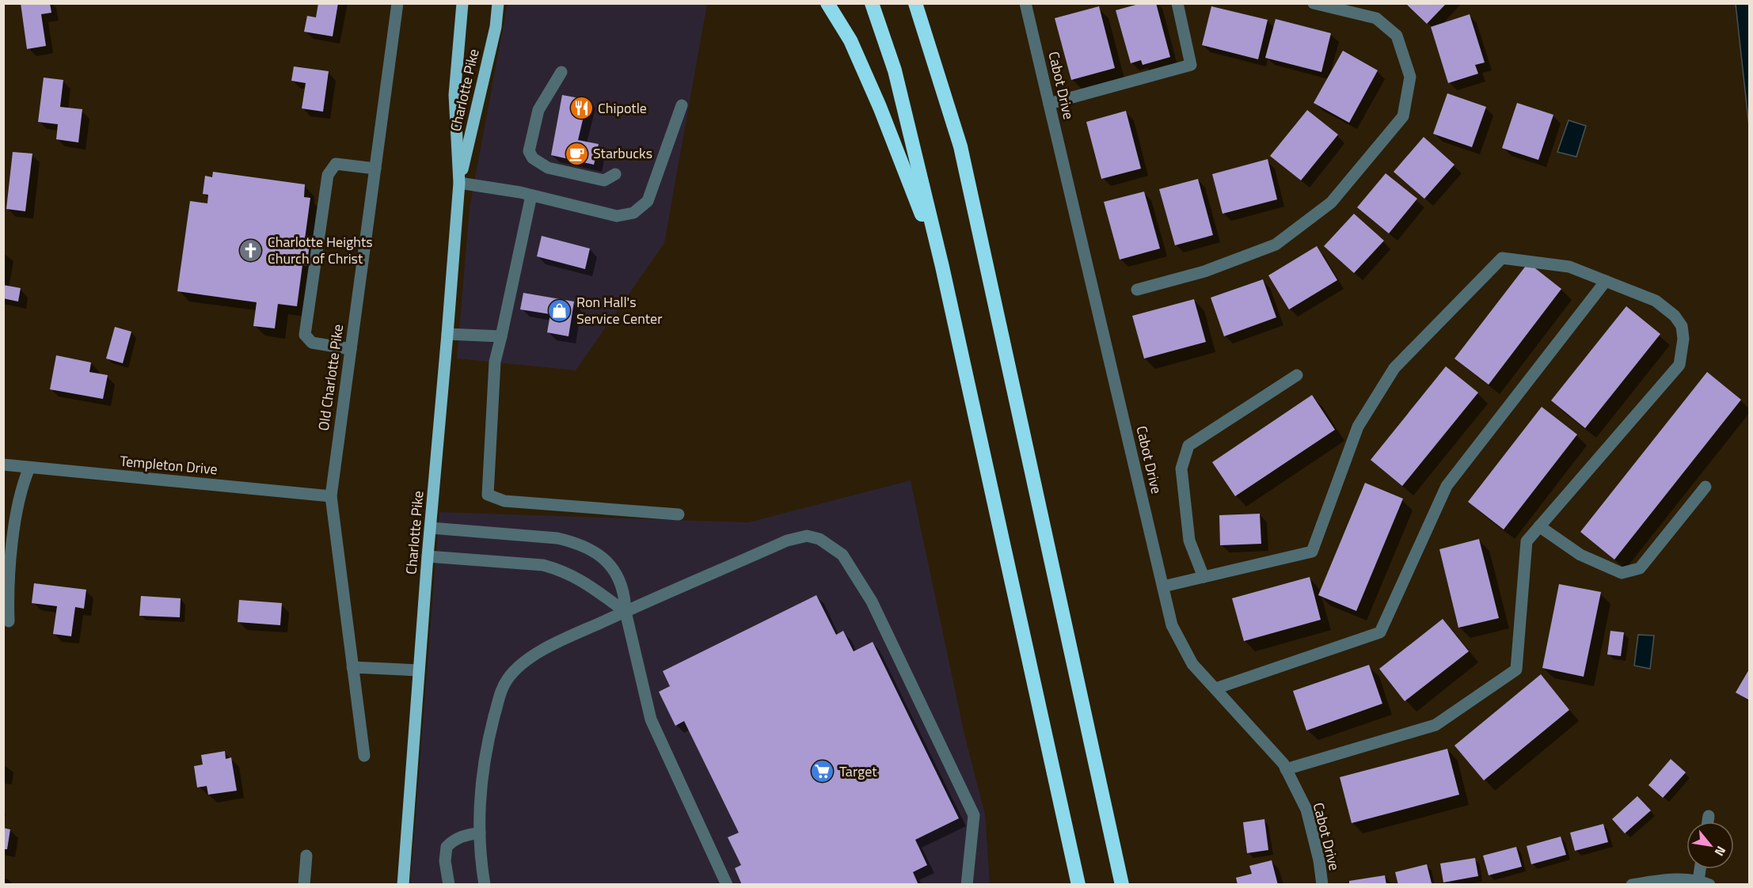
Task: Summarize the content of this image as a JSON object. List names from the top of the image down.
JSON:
{
  "streets": {
    "main road": ["Charlotte Pike"],
    "street": ["Cabot Drive", "Old Charlotte Pike", "Templeton Drive"]
  },
  "crossings": [
    ["Old Charlotte Pike", "Templeton Drive"]
  ],
  "places": {
    "restaurant": ["Chipotle"],
    "cafe": ["Starbucks"],
    "church": ["Charlotte Heights Church of Christ"],
    "shop": ["Ron Hall's Service Center"],
    "supermarket": ["Target"]
  },
  "north": "bottom right"
}
